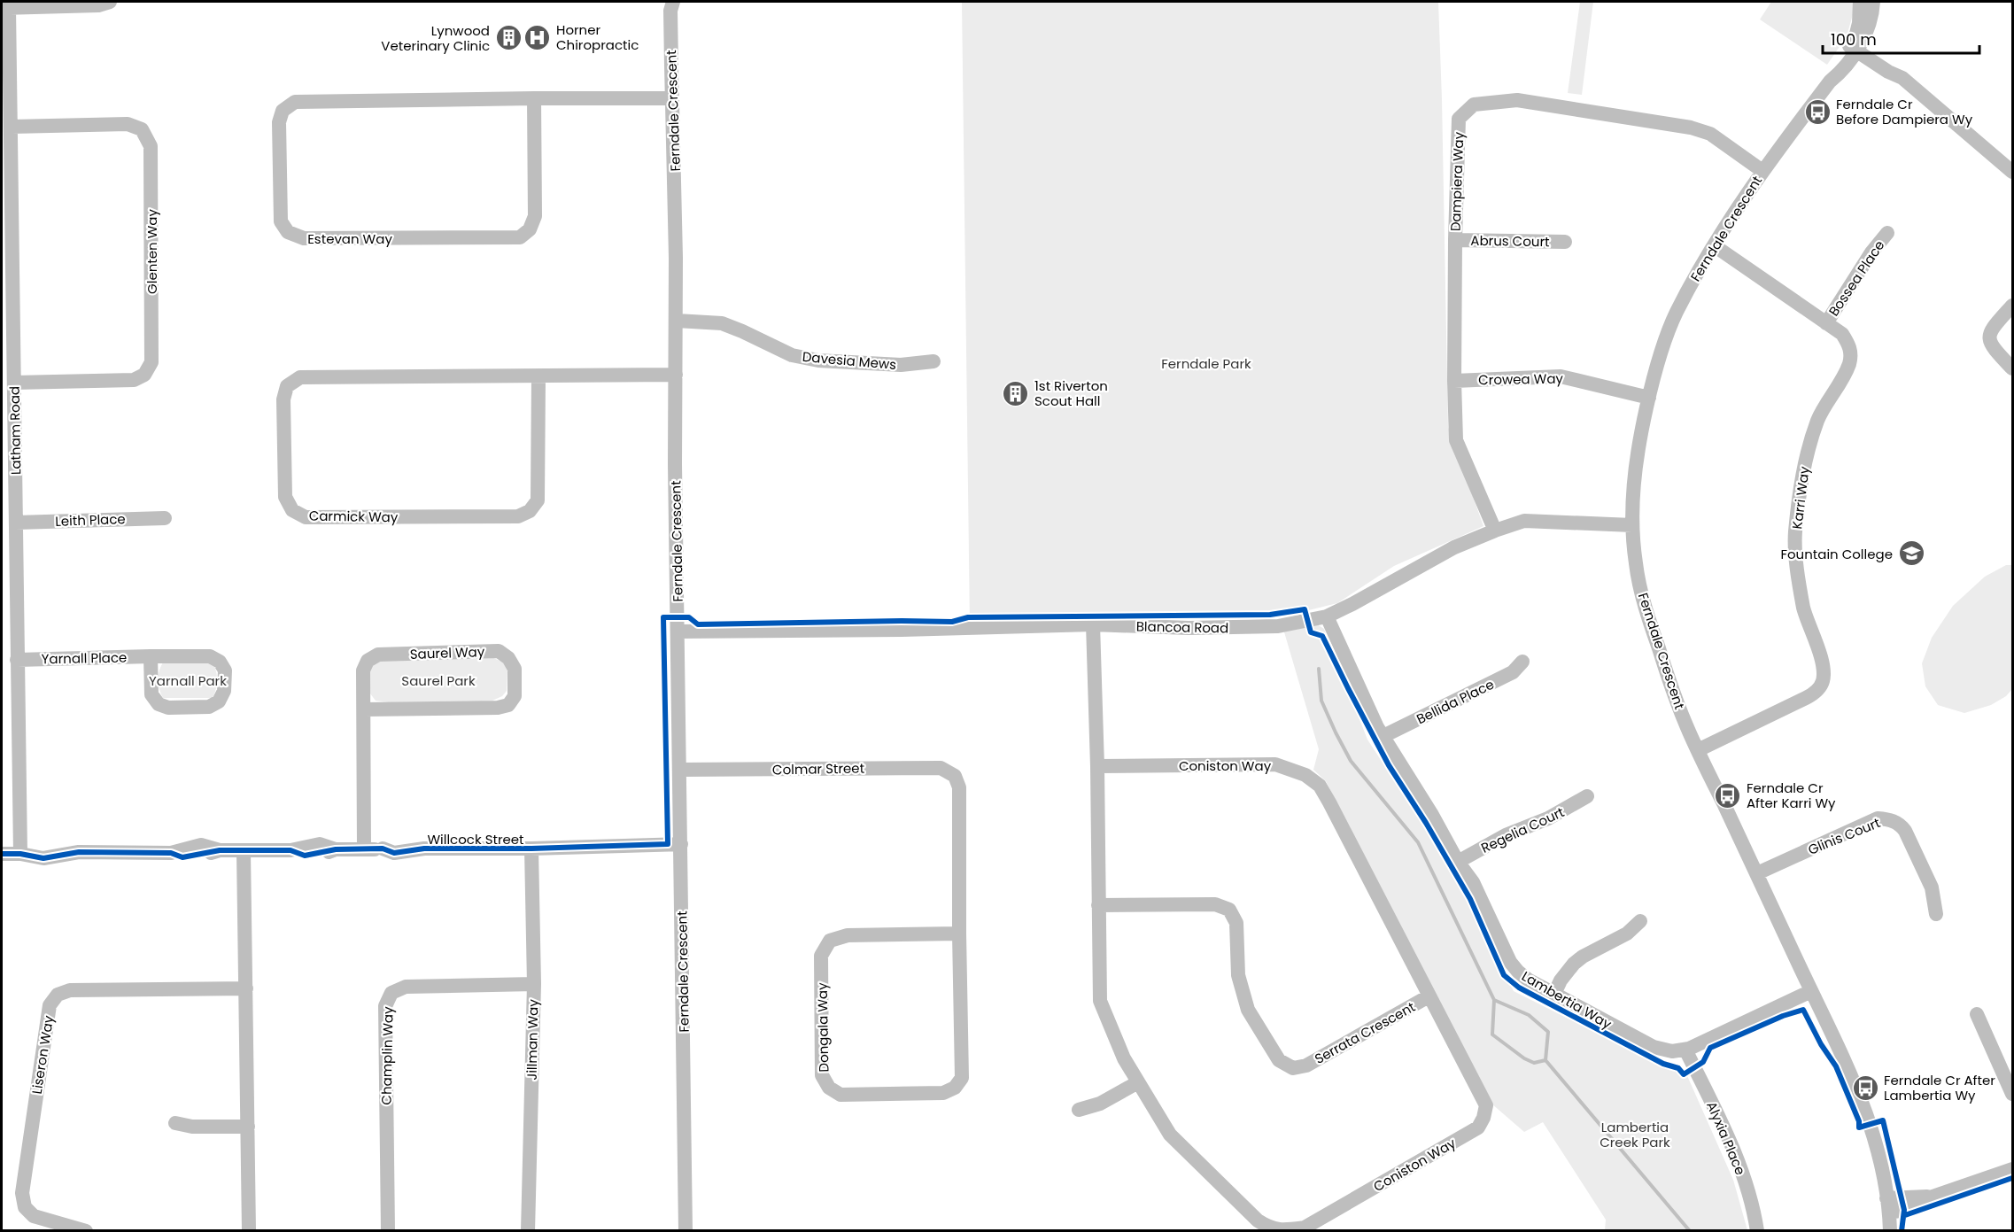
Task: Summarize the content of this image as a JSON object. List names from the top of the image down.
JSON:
{
  "streets": {
    "street": [
      "Ferndale Crescent",
      "Dampiera Way",
      "Estevan Way",
      "Abrus Court",
      "Glenten Way",
      "Bossea Place",
      "Davesia Mews",
      "Crowea Way",
      "Latham Road",
      "Karri Way",
      "Carmick Way",
      "Leith Place",
      "Blancoa Road",
      "Saurel Way",
      "Yarnall Place",
      "Bellida Place",
      "Coniston Way",
      "Colmar Street",
      "Regelia Court",
      "Glinis Court",
      "Willcock Street",
      "Lambertia Way",
      "Dongala Way",
      "Serrata Crescent",
      "Jillman Way",
      "Liseron Way",
      "Champlin Way",
      "Alyxia Place"
    ]
  },
  "crossings": [
    ["Ferndale Crescent", "Dampiera Way"],
    ["Ferndale Crescent", "Estevan Way"],
    ["Ferndale Crescent", "Davesia Mews"],
    ["Ferndale Crescent", "Crowea Way"],
    ["Ferndale Crescent", "Karri Way"],
    ["Ferndale Crescent", "Carmick Way"],
    ["Ferndale Crescent", "Blancoa Road"],
    ["Ferndale Crescent", "Colmar Street"],
    ["Ferndale Crescent", "Glinis Court"],
    ["Ferndale Crescent", "Willcock Street"],
    ["Ferndale Crescent", "Lambertia Way"],
    ["Dampiera Way", "Abrus Court"],
    ["Dampiera Way", "Crowea Way"],
    ["Dampiera Way", "Blancoa Road"],
    ["Glenten Way", "Latham Road"],
    ["Bossea Place", "Karri Way"],
    ["Latham Road", "Leith Place"],
    ["Latham Road", "Yarnall Place"],
    ["Latham Road", "Willcock Street"],
    ["Blancoa Road", "Coniston Way"],
    ["Blancoa Road", "Lambertia Way"],
    ["Saurel Way", "Willcock Street"],
    ["Bellida Place", "Lambertia Way"],
    ["Coniston Way", "Serrata Crescent"],
    ["Colmar Street", "Dongala Way"],
    ["Regelia Court", "Lambertia Way"],
    ["Willcock Street", "Jillman Way"],
    ["Lambertia Way", "Alyxia Place"],
    ["Jillman Way", "Champlin Way"]
  ],
  "parks": [
    "Ferndale Park",
    "Yarnall Park",
    "Saurel Park",
    "Lambertia Creek Park"
  ],
  "places": {
    "hospital": ["Horner Chiropractic"],
    "building": ["Lynwood Veterinary Clinic", "1st Riverton Scout Hall"],
    "bus stop": ["Ferndale Cr Before Dampiera Wy", "Ferndale Cr After Karri Wy", "Ferndale Cr After Lambertia Wy"],
    "school or university": ["Fountain College"]
  },
  "scale_bar": "100 m"
}
